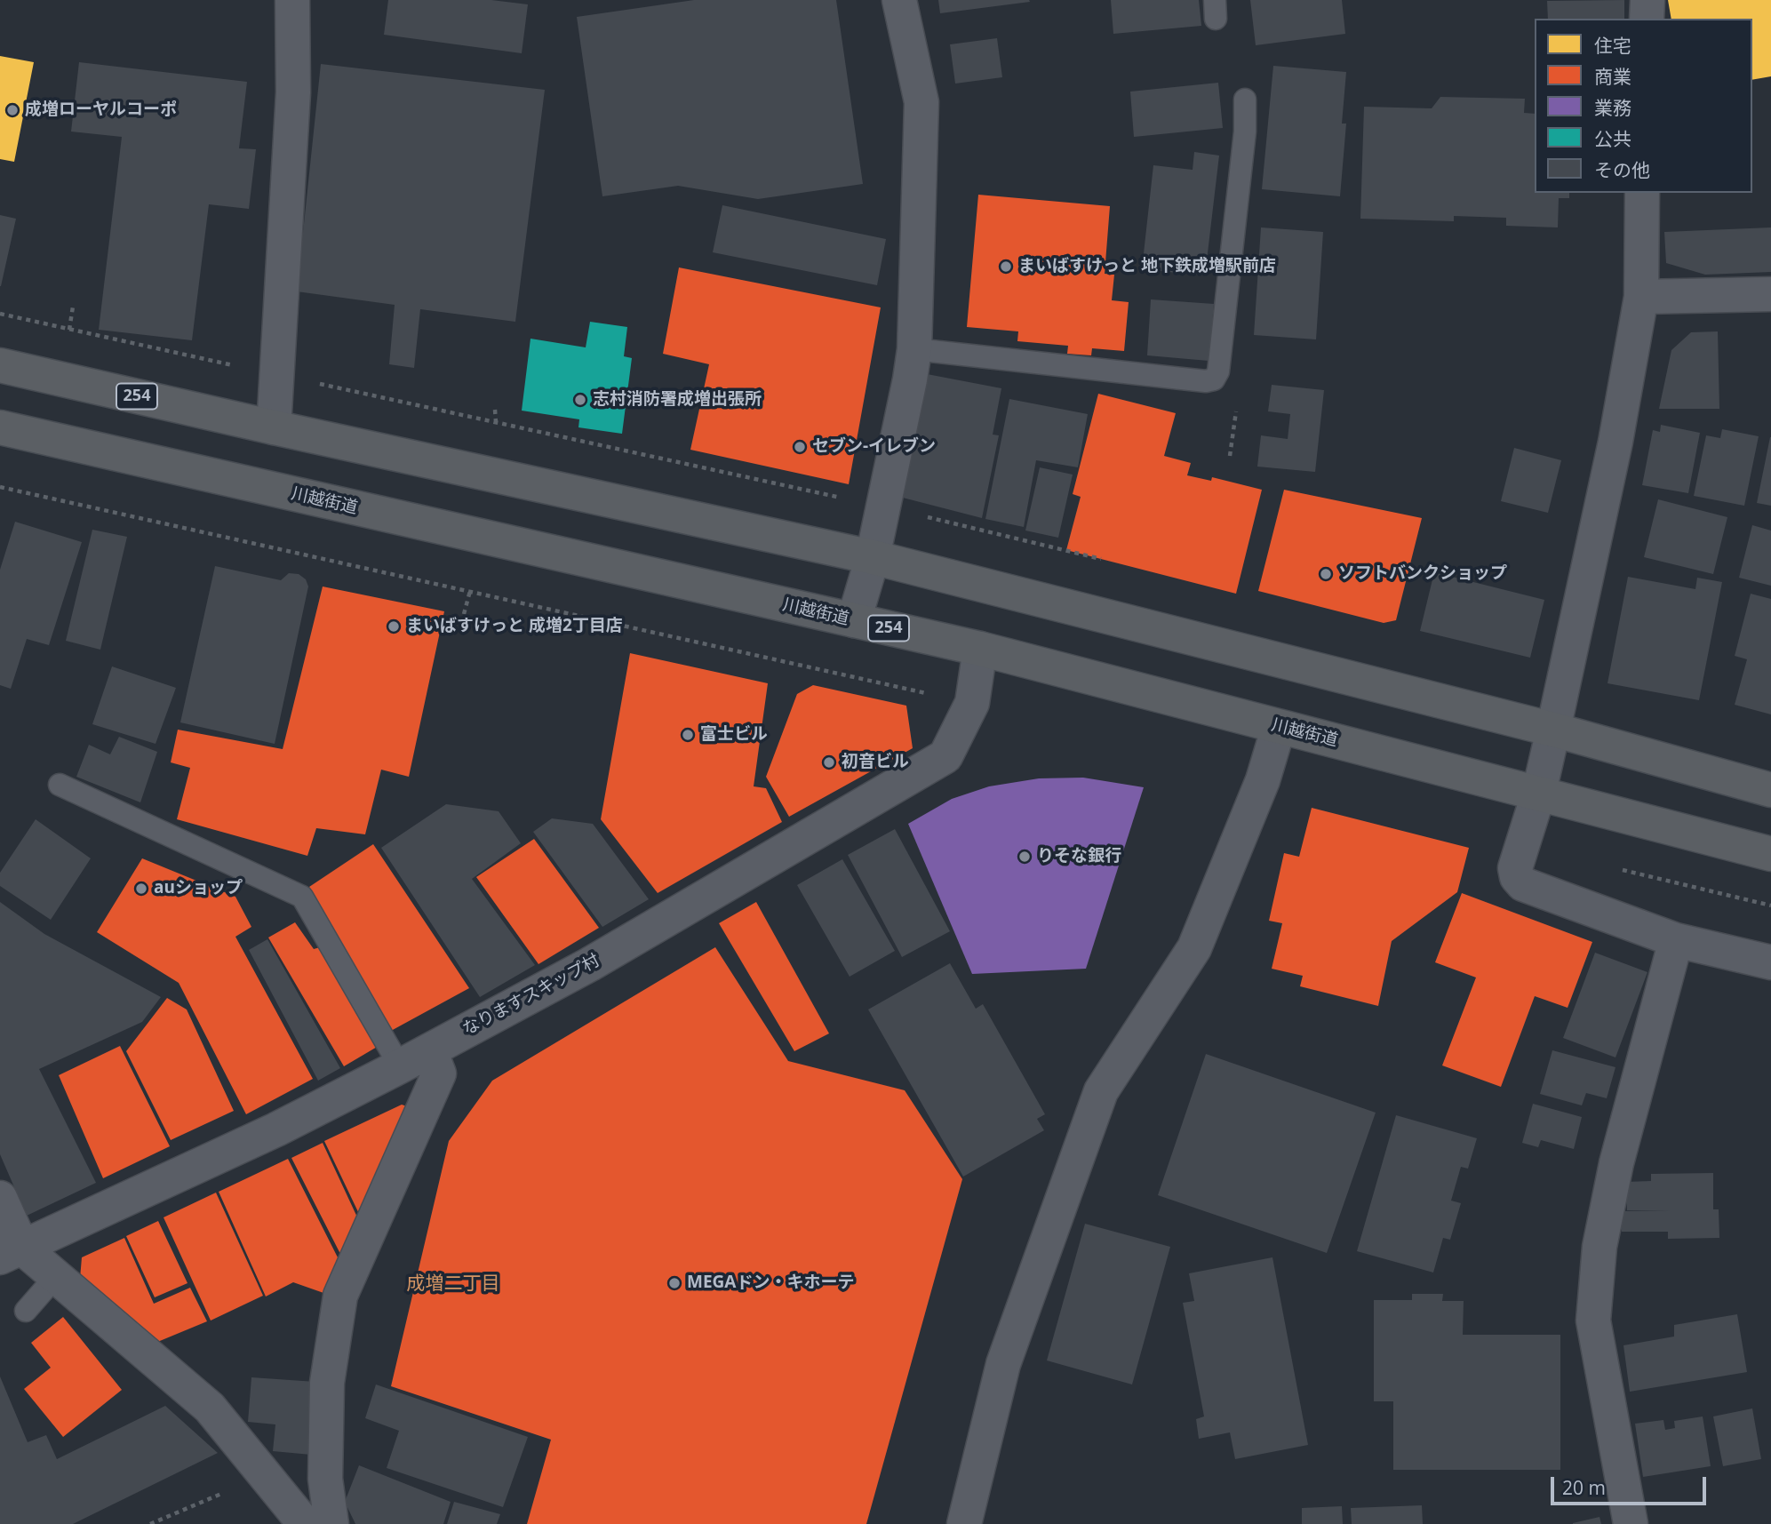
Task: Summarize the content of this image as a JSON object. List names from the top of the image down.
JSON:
{
  "streets": {
    "highway": ["254", "川越街道"],
    "street": ["なりますスキップ村"]
  },
  "crossings": [
    ["川越街道", "なりますスキップ村"]
  ],
  "districts": ["成増二丁目"],
  "places": [
    "成増ローヤルコーポ",
    "まいばすけっと 地下鉄成増駅前店",
    "志村消防署成増出張所",
    "セブン-イレブン",
    "ソフトバンクショップ",
    "まいばすけっと 成増2丁目店",
    "富士ビル",
    "初音ビル",
    "りそな銀行",
    "auショップ",
    "MEGAドン・キホーテ"
  ],
  "legend": [
    "住宅",
    "商業",
    "業務",
    "公共",
    "その他"
  ],
  "scale_bar": "20 m"
}
